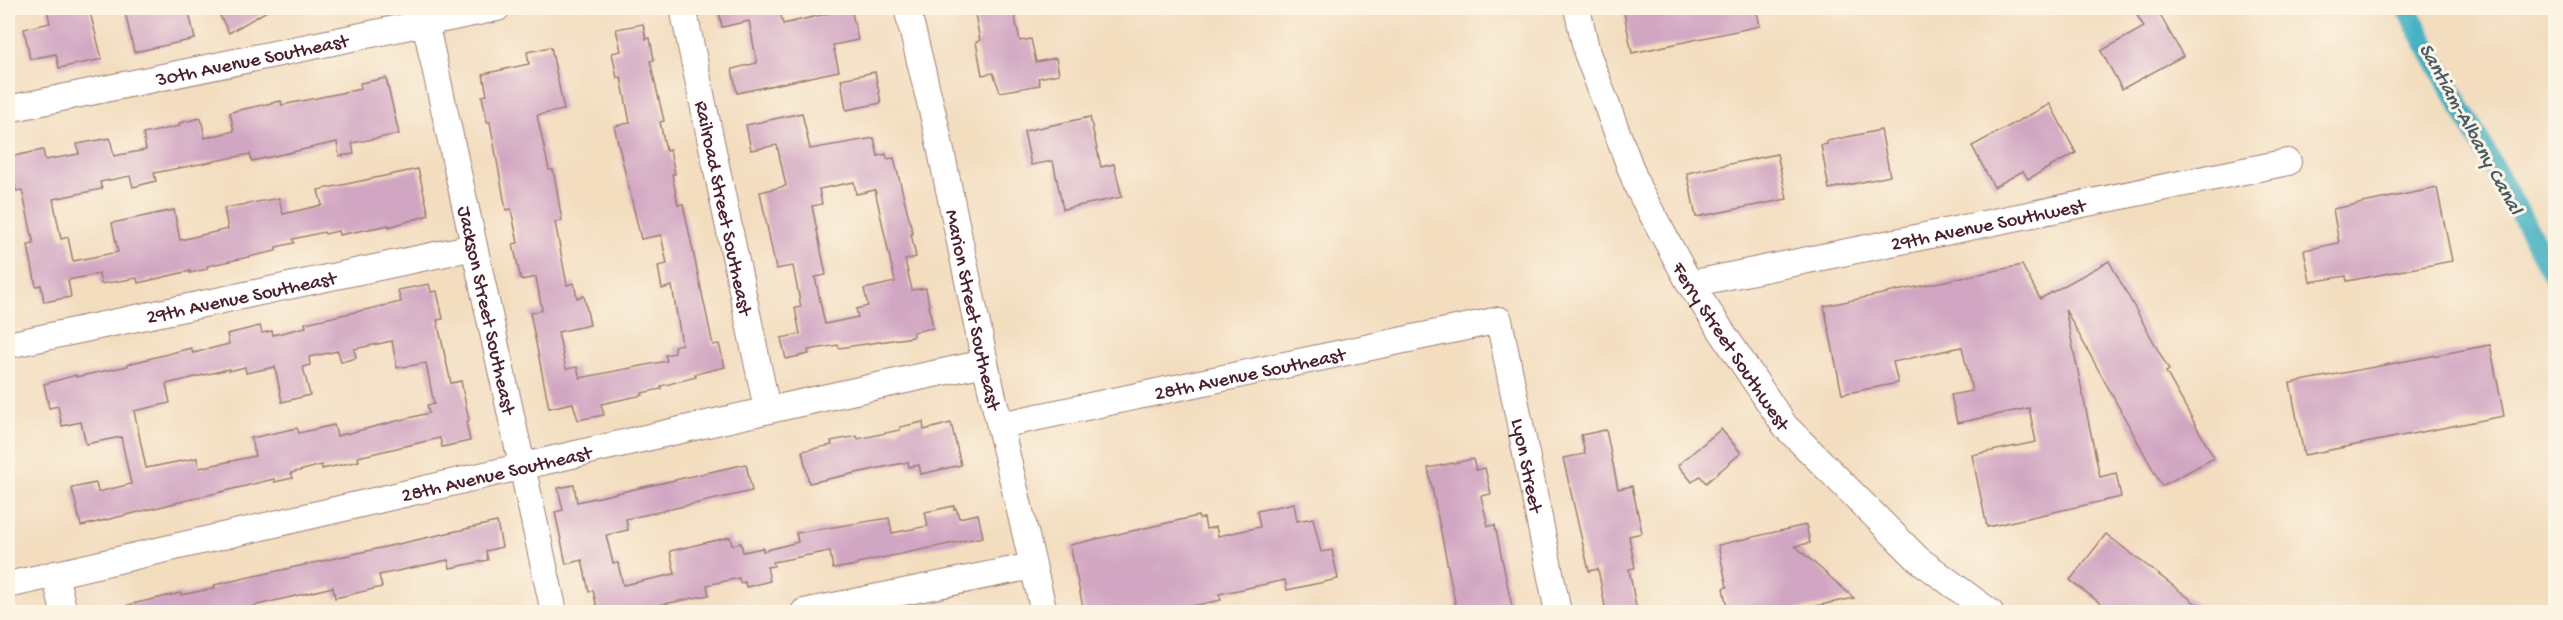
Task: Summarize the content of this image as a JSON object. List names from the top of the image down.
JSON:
{
  "streets": {
    "street": [
      "30th Avenue Southeast",
      "Railroad Street Southeast",
      "29th Avenue Southwest",
      "29th Avenue Southeast",
      "Jackson Street Southeast",
      "Marion Street Southeast",
      "Ferry Street Southwest",
      "28th Avenue Southeast",
      "Lyon Street"
    ]
  },
  "crossings": [
    ["30th Avenue Southeast", "Jackson Street Southeast"],
    ["Railroad Street Southeast", "28th Avenue Southeast"],
    ["29th Avenue Southwest", "Ferry Street Southwest"],
    ["29th Avenue Southeast", "Jackson Street Southeast"],
    ["Jackson Street Southeast", "28th Avenue Southeast"],
    ["Marion Street Southeast", "28th Avenue Southeast"],
    ["28th Avenue Southeast", "Lyon Street"]
  ],
  "water": ["Santiam-Albany Canal"]
}
